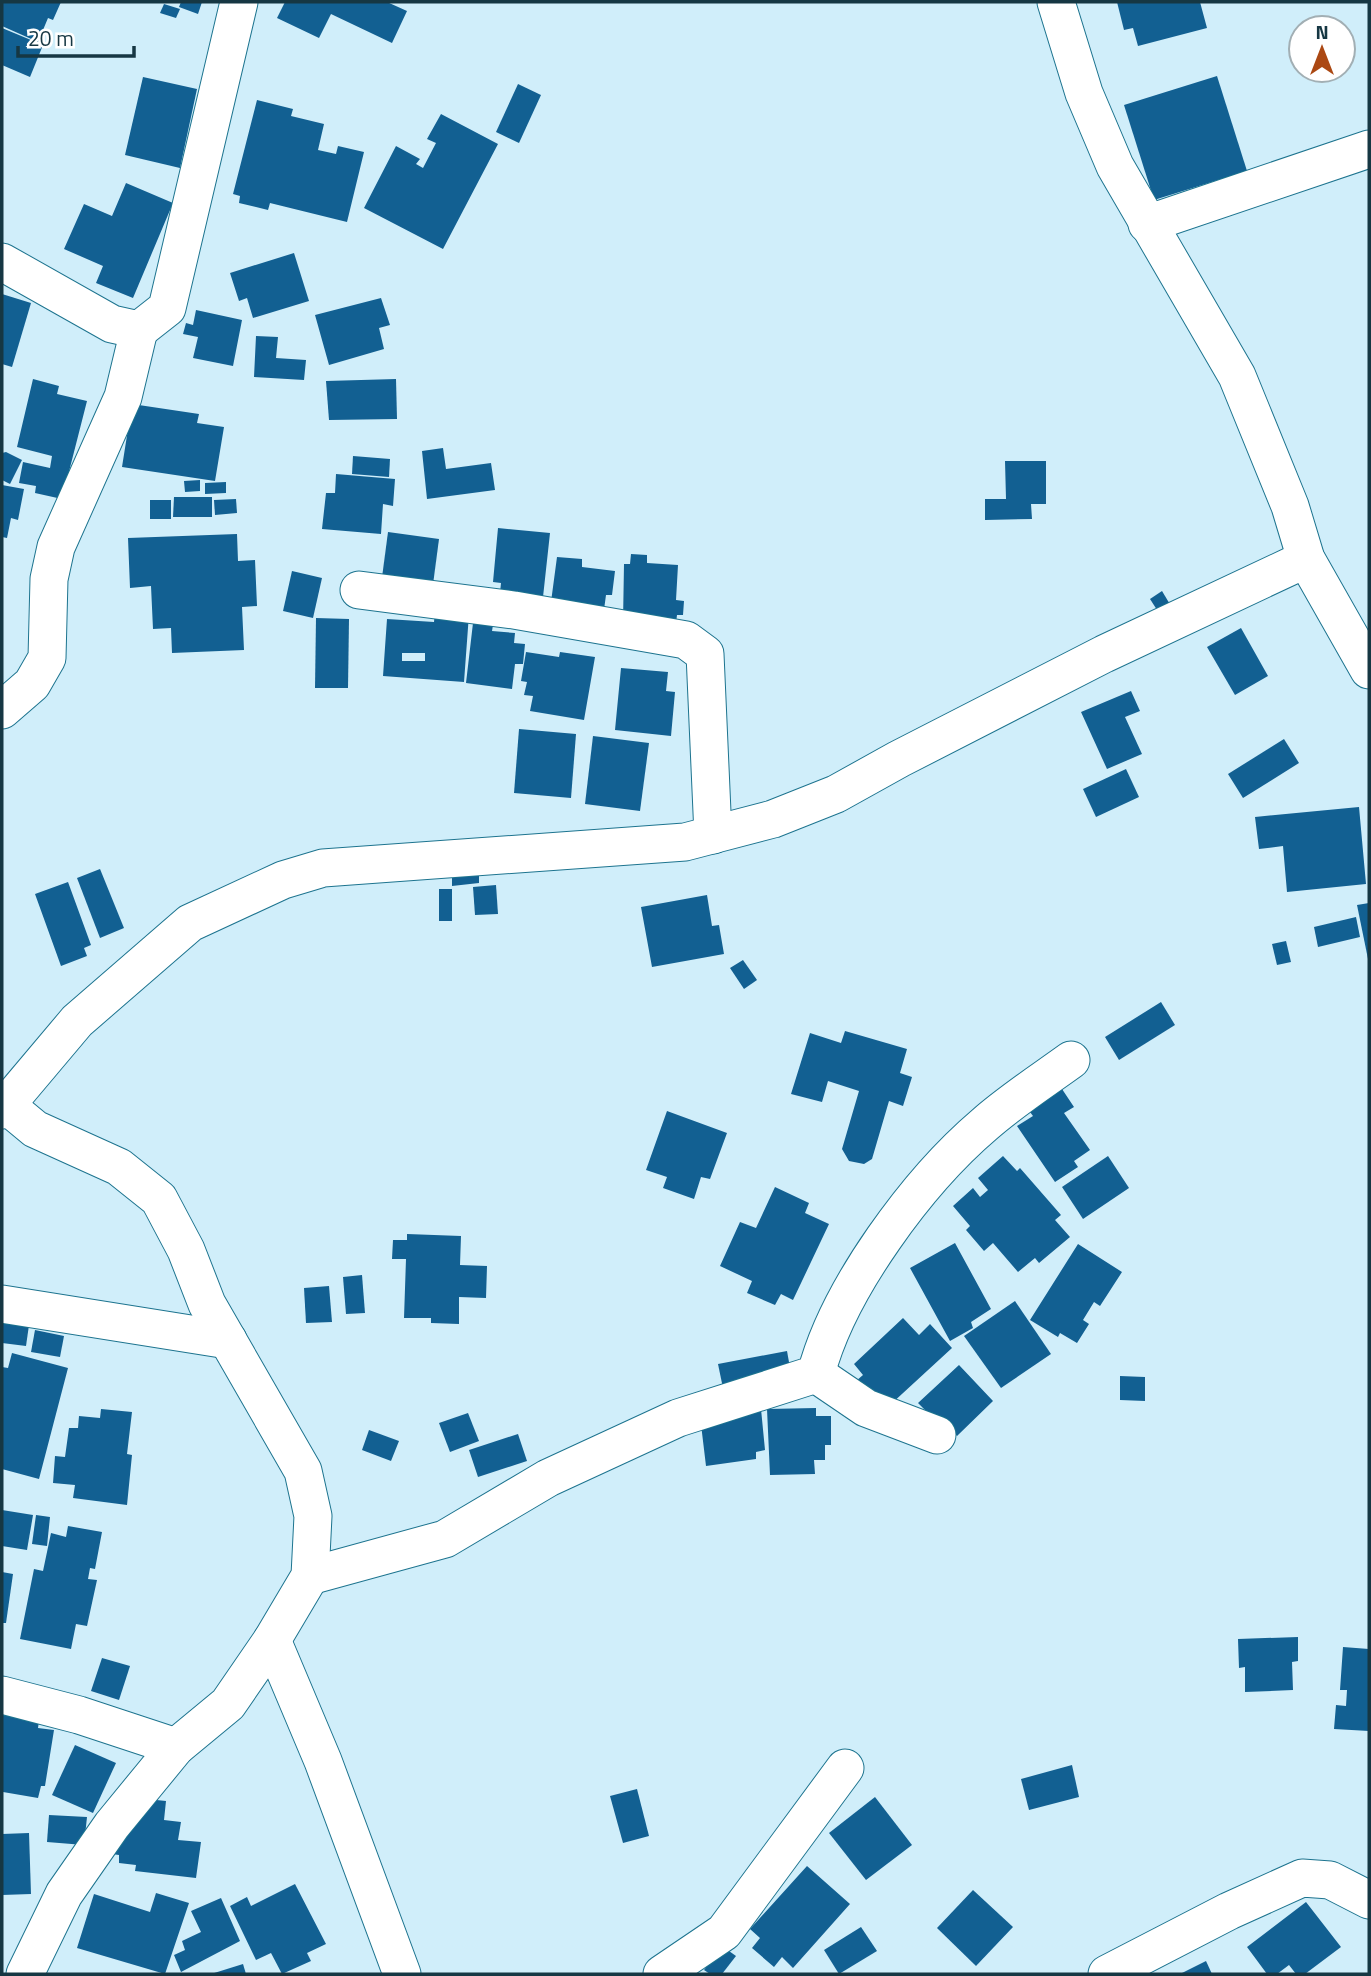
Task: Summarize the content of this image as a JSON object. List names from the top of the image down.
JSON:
{
  "scale_bar": "20 m",
  "north": "top"
}
